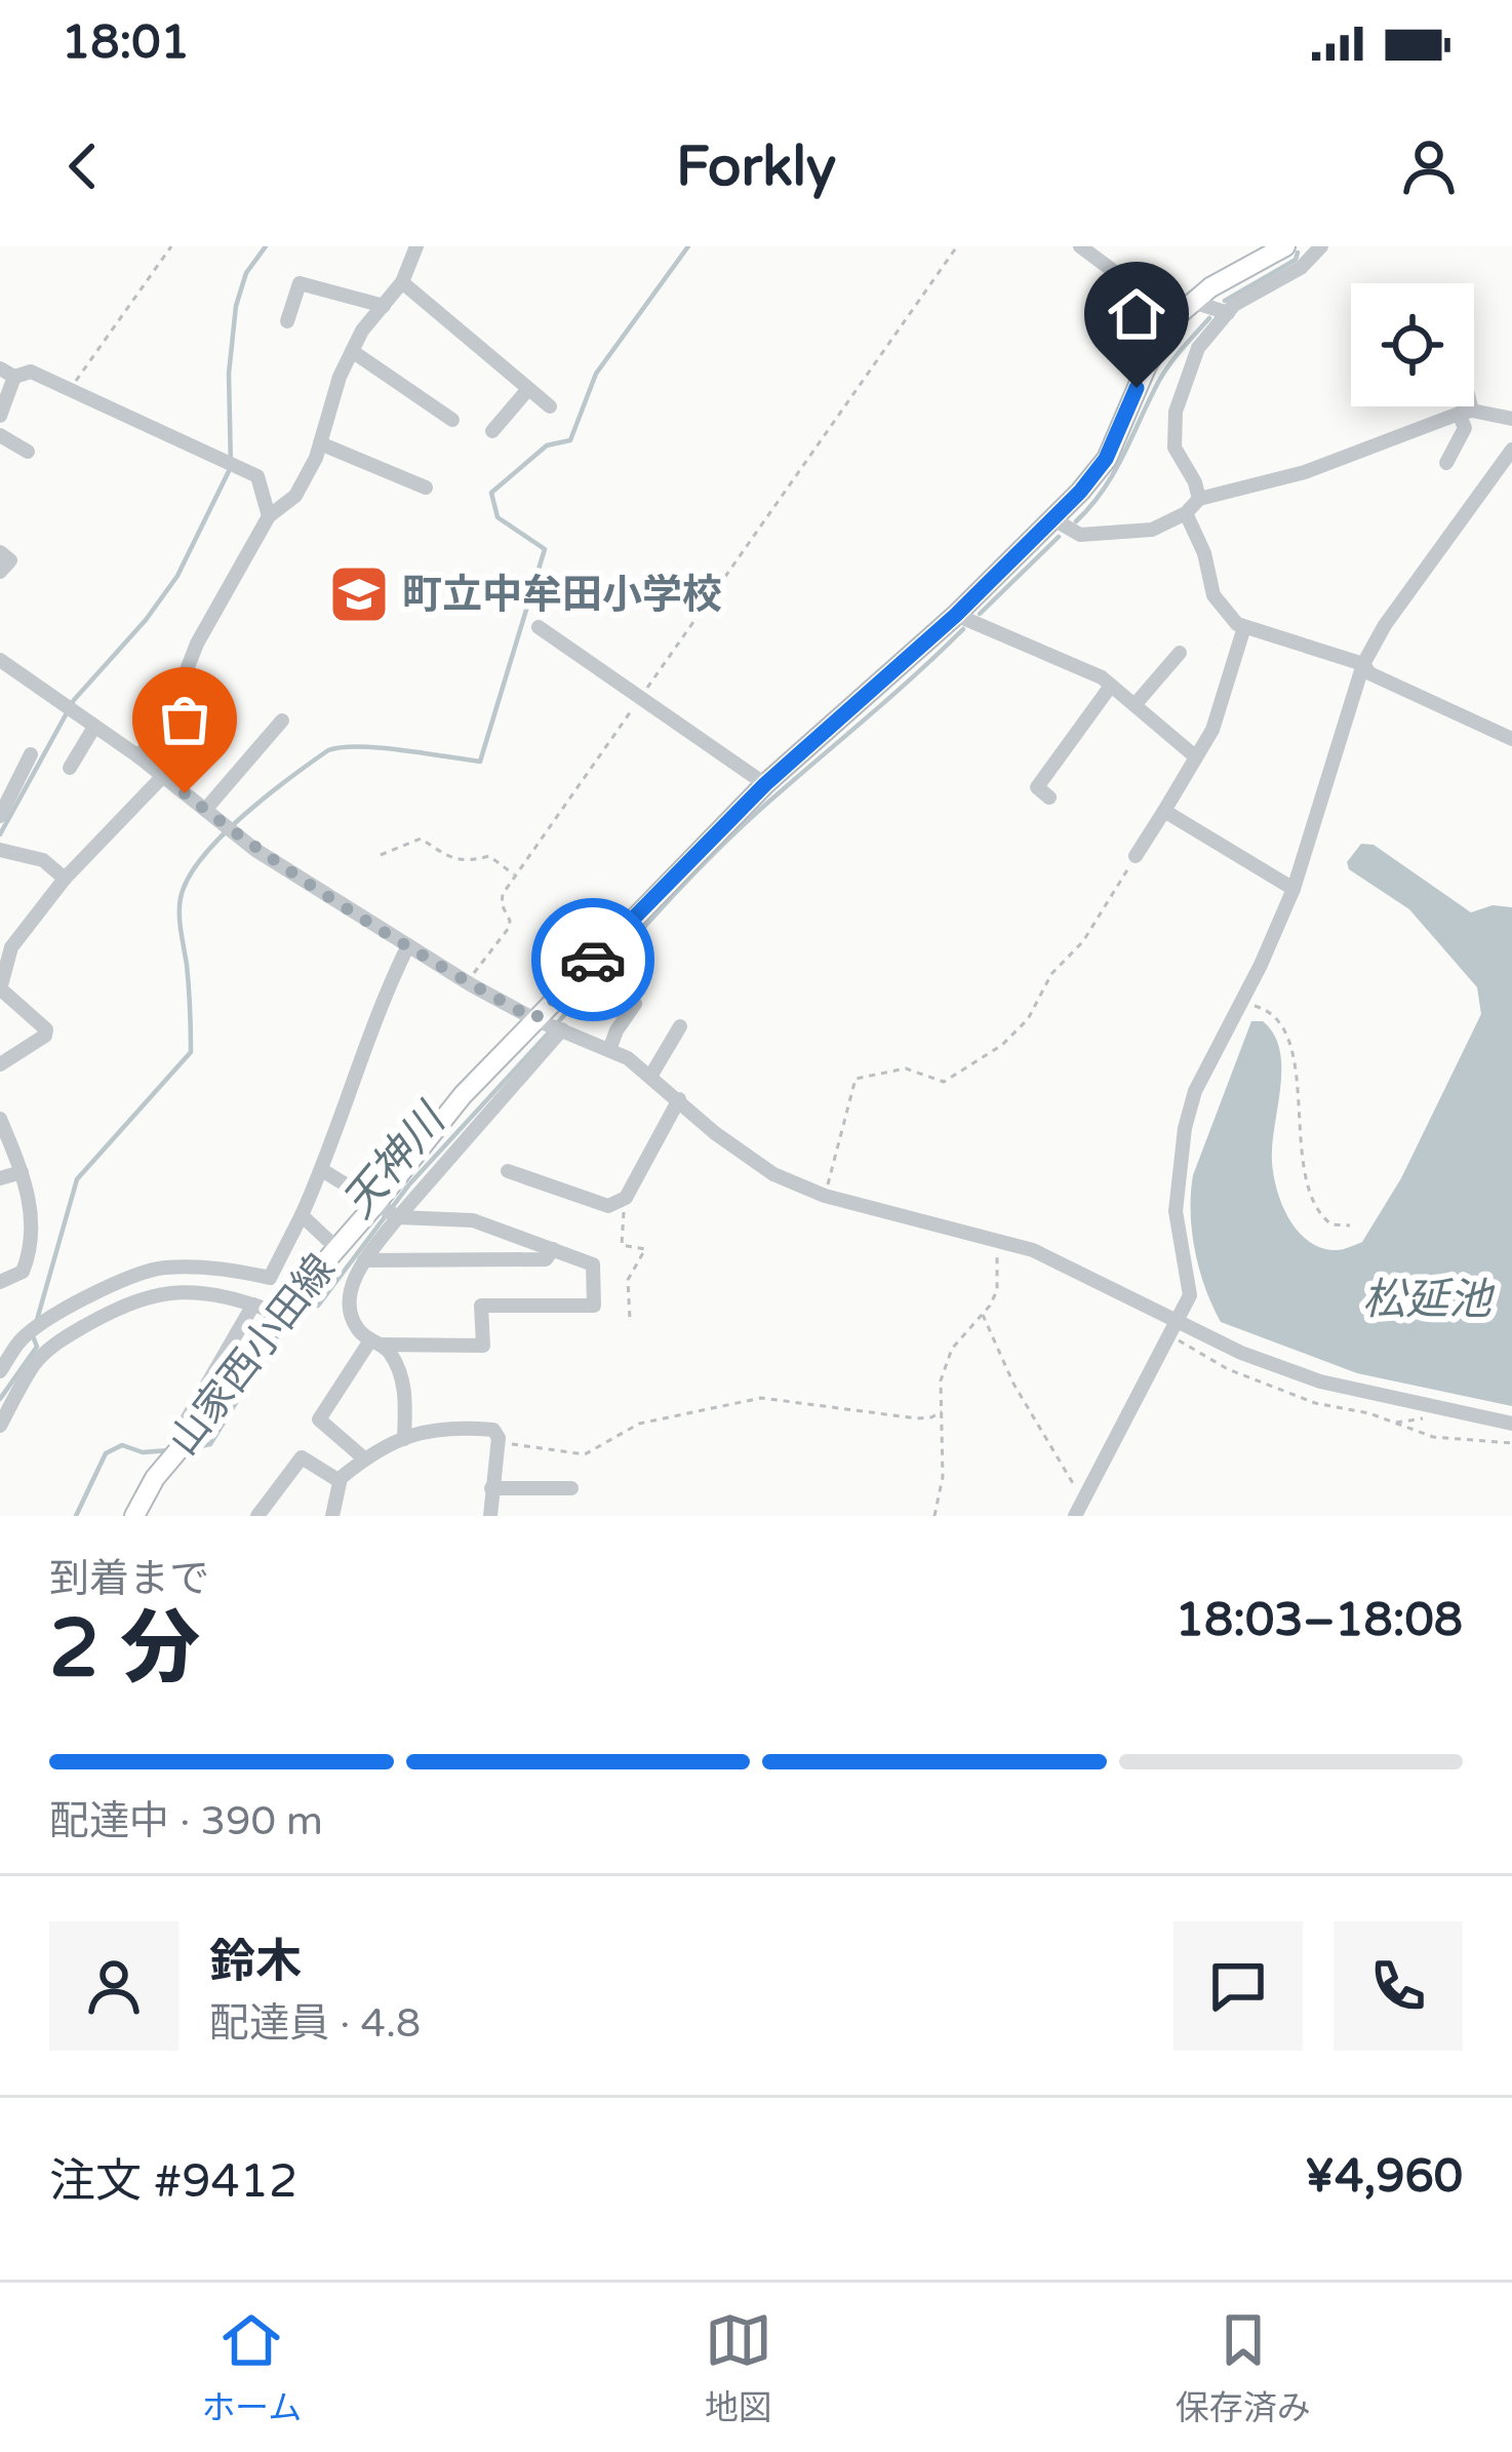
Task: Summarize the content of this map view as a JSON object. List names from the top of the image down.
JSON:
{
  "streets": {
    "main road": ["山家西小田線"]
  },
  "water": ["天神川", "松延池"],
  "places": {
    "school or university": ["町立中牟田小学校"]
  },
  "page": {
    "status": "18:01",
    "header": "Forkly",
    "heading": ["2 分", "到着まで", "18:03–18:08"],
    "panel": [
      "鈴木",
      "配達員 · 4.8",
      "注文 #9412",
      "¥4,960"
    ],
    "bar": "配達中 · 390 m",
    "tabs": ["ホーム", "地図", "保存済み"]
  }
}
